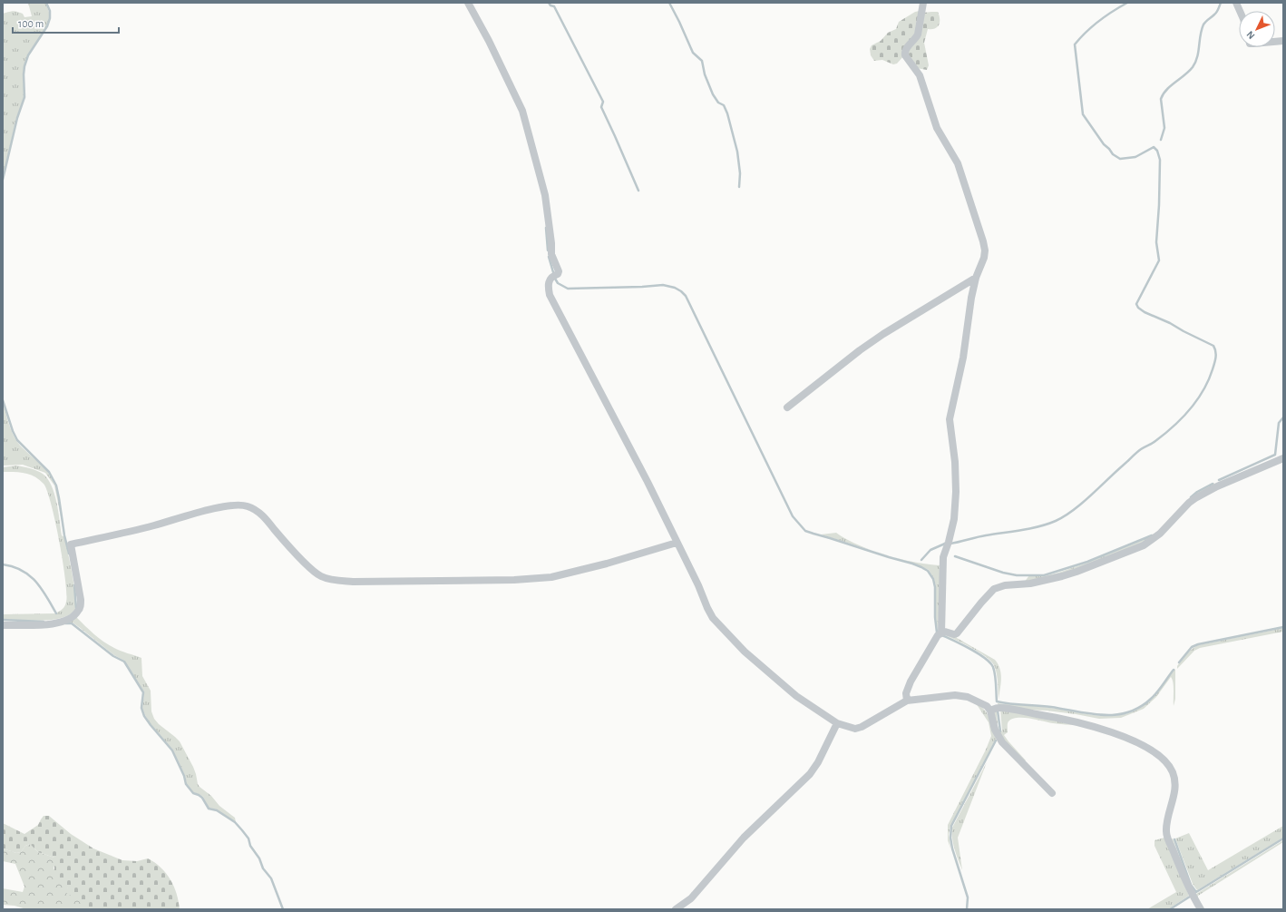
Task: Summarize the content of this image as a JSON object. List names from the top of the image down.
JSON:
{
  "scale_bar": "100 m",
  "north": "bottom left"
}
